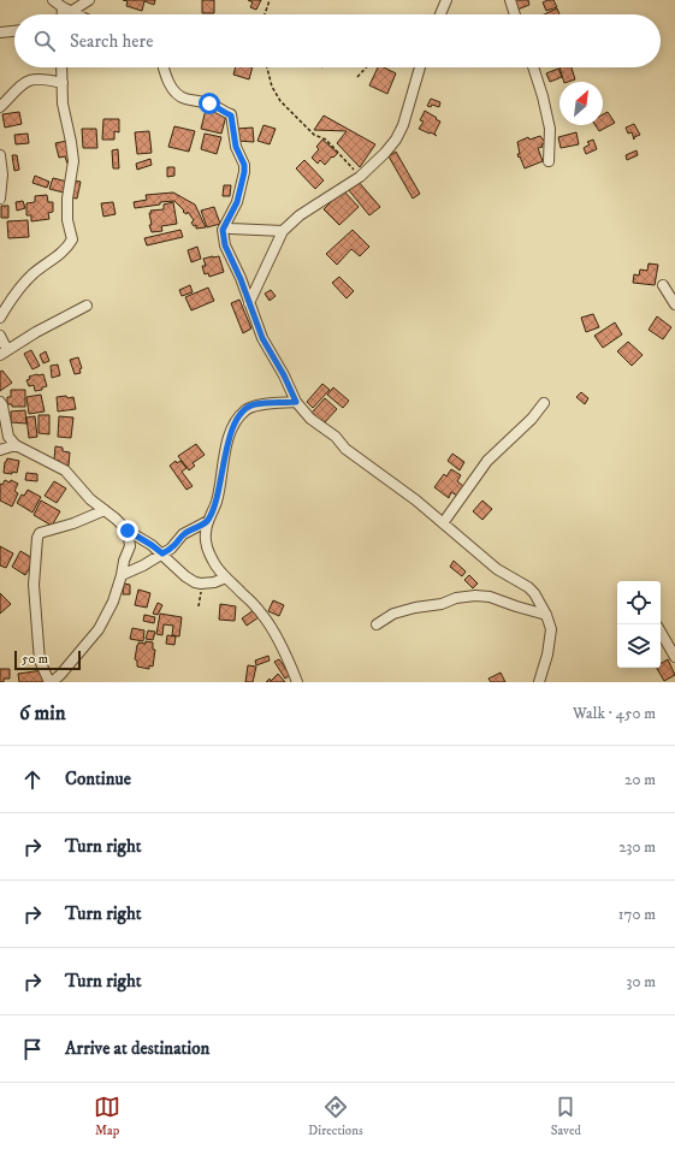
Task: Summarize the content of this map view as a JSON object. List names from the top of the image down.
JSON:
{
  "scale_bar": "50 m",
  "north": "top right",
  "page": {
    "search": "Search here",
    "scale": "50 m",
    "heading": ["6 min", "Walk · 450 m"],
    "list": [
      ["Continue", "20 m"],
      ["Turn right", "230 m"],
      ["Turn right", "170 m"],
      ["Turn right", "30 m"],
      "Arrive at destination"
    ],
    "nav": ["Map", "Directions", "Saved"]
  }
}
